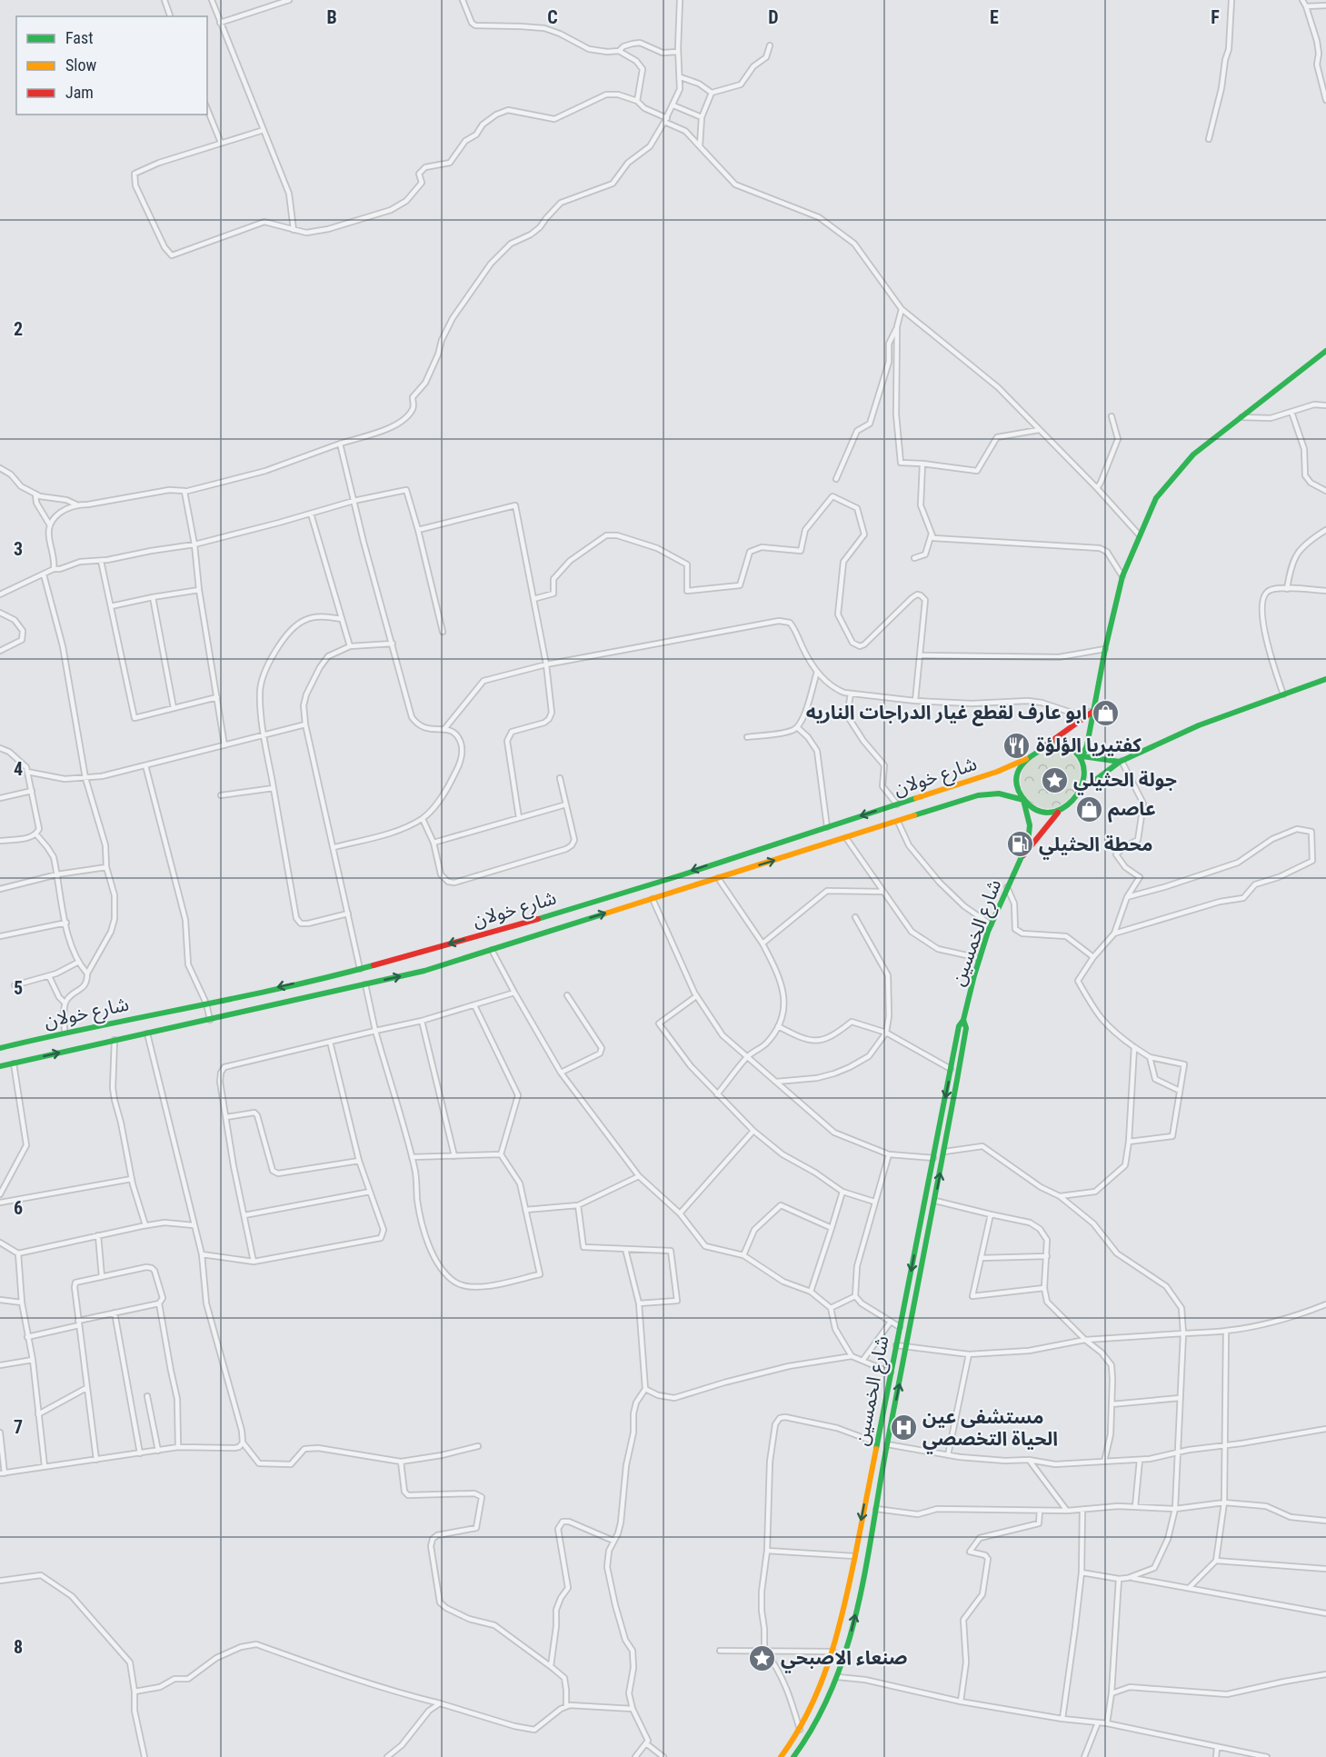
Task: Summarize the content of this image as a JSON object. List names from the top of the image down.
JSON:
{
  "streets": {
    "main road": ["شارع خولان", "شارع الخمسين"]
  },
  "crossings": [
    ["شارع خولان", "شارع الخمسين"]
  ],
  "places": {
    "shop": ["ابو عارف لقطع غيار الدراجات الناريه", "عاصم"],
    "restaurant": ["كفتيريا الؤلؤة"],
    "place": ["جولة الحثيلي", "صنعاء الاصبحي"],
    "fuel station": ["محطة الحثيلي"],
    "hospital": ["مستشفى عين الحياة التخصصي"]
  },
  "legend": ["Fast", "Slow", "Jam"],
  "grid": {
    "columns": [
      "B",
      "C",
      "D",
      "E",
      "F"
    ],
    "rows": [
      "2",
      "3",
      "4",
      "5",
      "6",
      "7",
      "8"
    ]
  }
}
